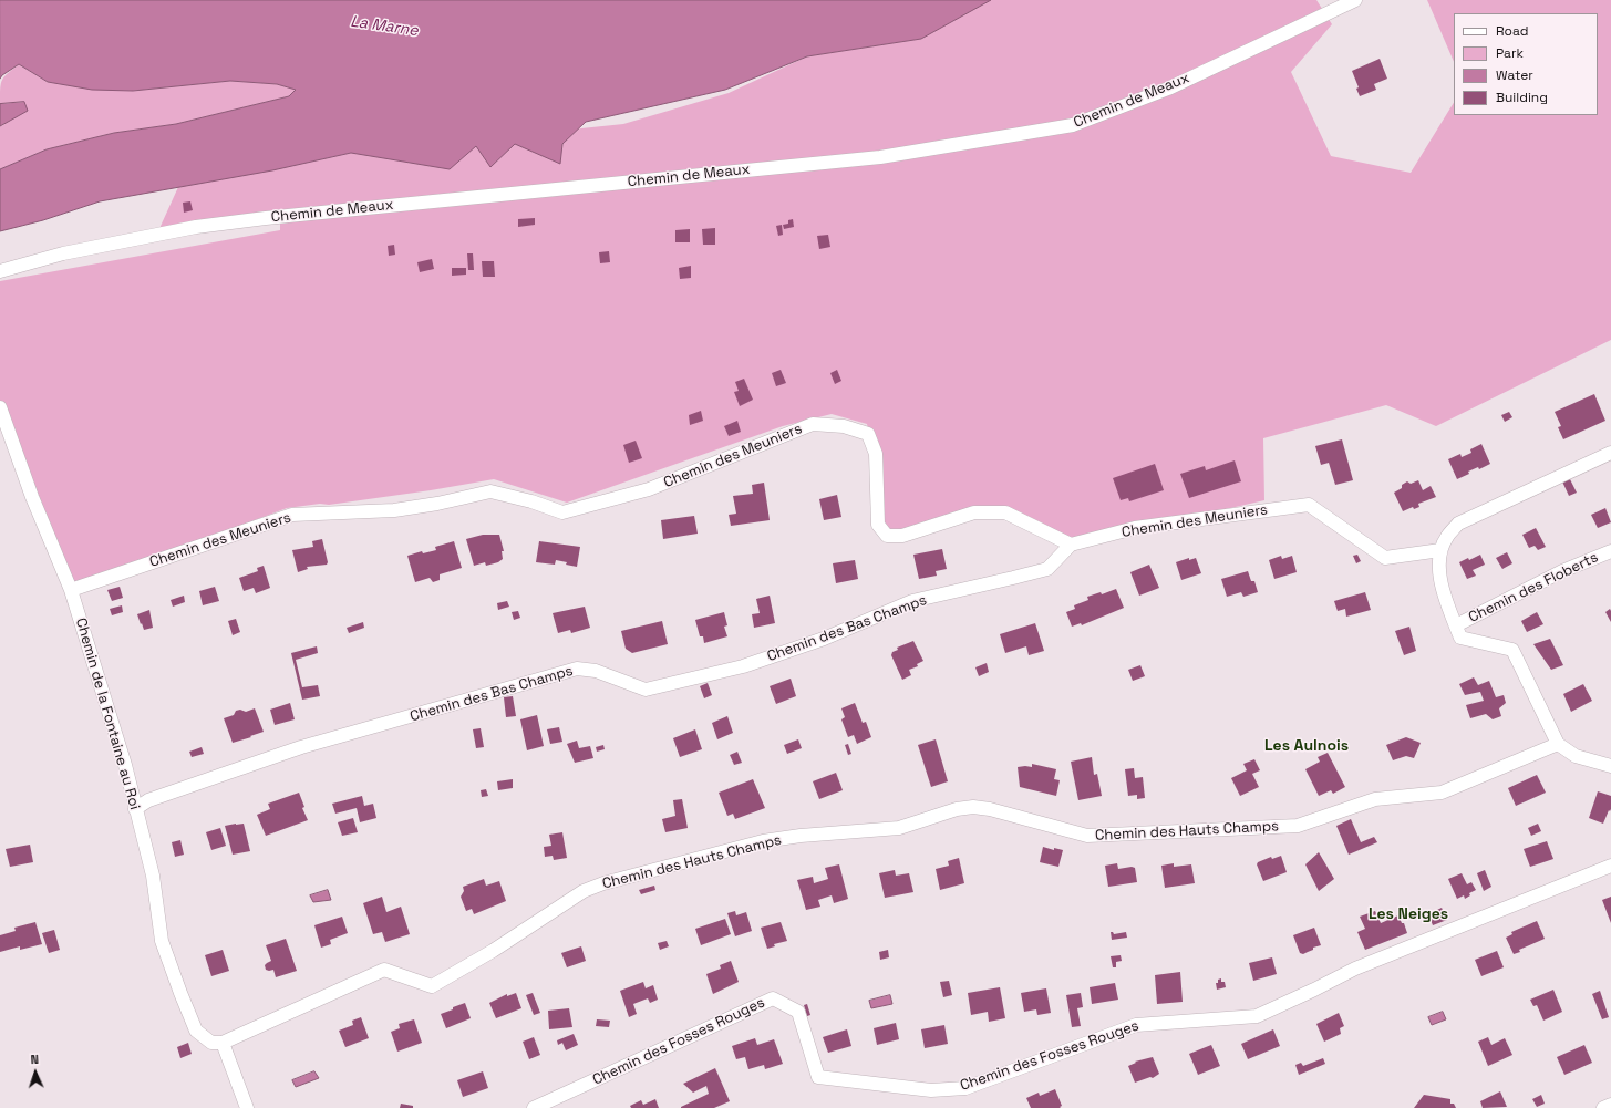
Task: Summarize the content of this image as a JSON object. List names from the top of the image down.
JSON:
{
  "streets": {
    "street": [
      "Chemin de Meaux",
      "Chemin des Meuniers",
      "Chemin des Floberts",
      "Chemin des Bas Champs",
      "Chemin de la Fontaine au Roi",
      "Chemin des Hauts Champs",
      "Chemin des Fosses Rouges"
    ]
  },
  "crossings": [
    ["Chemin des Meuniers", "Chemin des Bas Champs"],
    ["Chemin des Meuniers", "Chemin de la Fontaine au Roi"],
    ["Chemin des Bas Champs", "Chemin de la Fontaine au Roi"],
    ["Chemin de la Fontaine au Roi", "Chemin des Hauts Champs"]
  ],
  "districts": ["Les Aulnois", "Les Neiges"],
  "water": ["La Marne"],
  "legend": [
    "Road",
    "Park",
    "Water",
    "Building"
  ],
  "north": "top"
}
